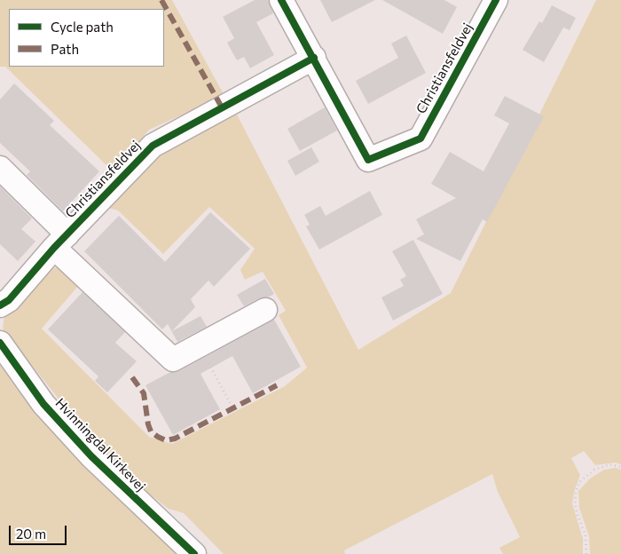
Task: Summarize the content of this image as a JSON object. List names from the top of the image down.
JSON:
{
  "streets": {
    "street": ["Christiansfeldvej", "Hvinningdal Kirkevej"]
  },
  "legend": ["Cycle path", "Path"],
  "scale_bar": "20 m"
}
